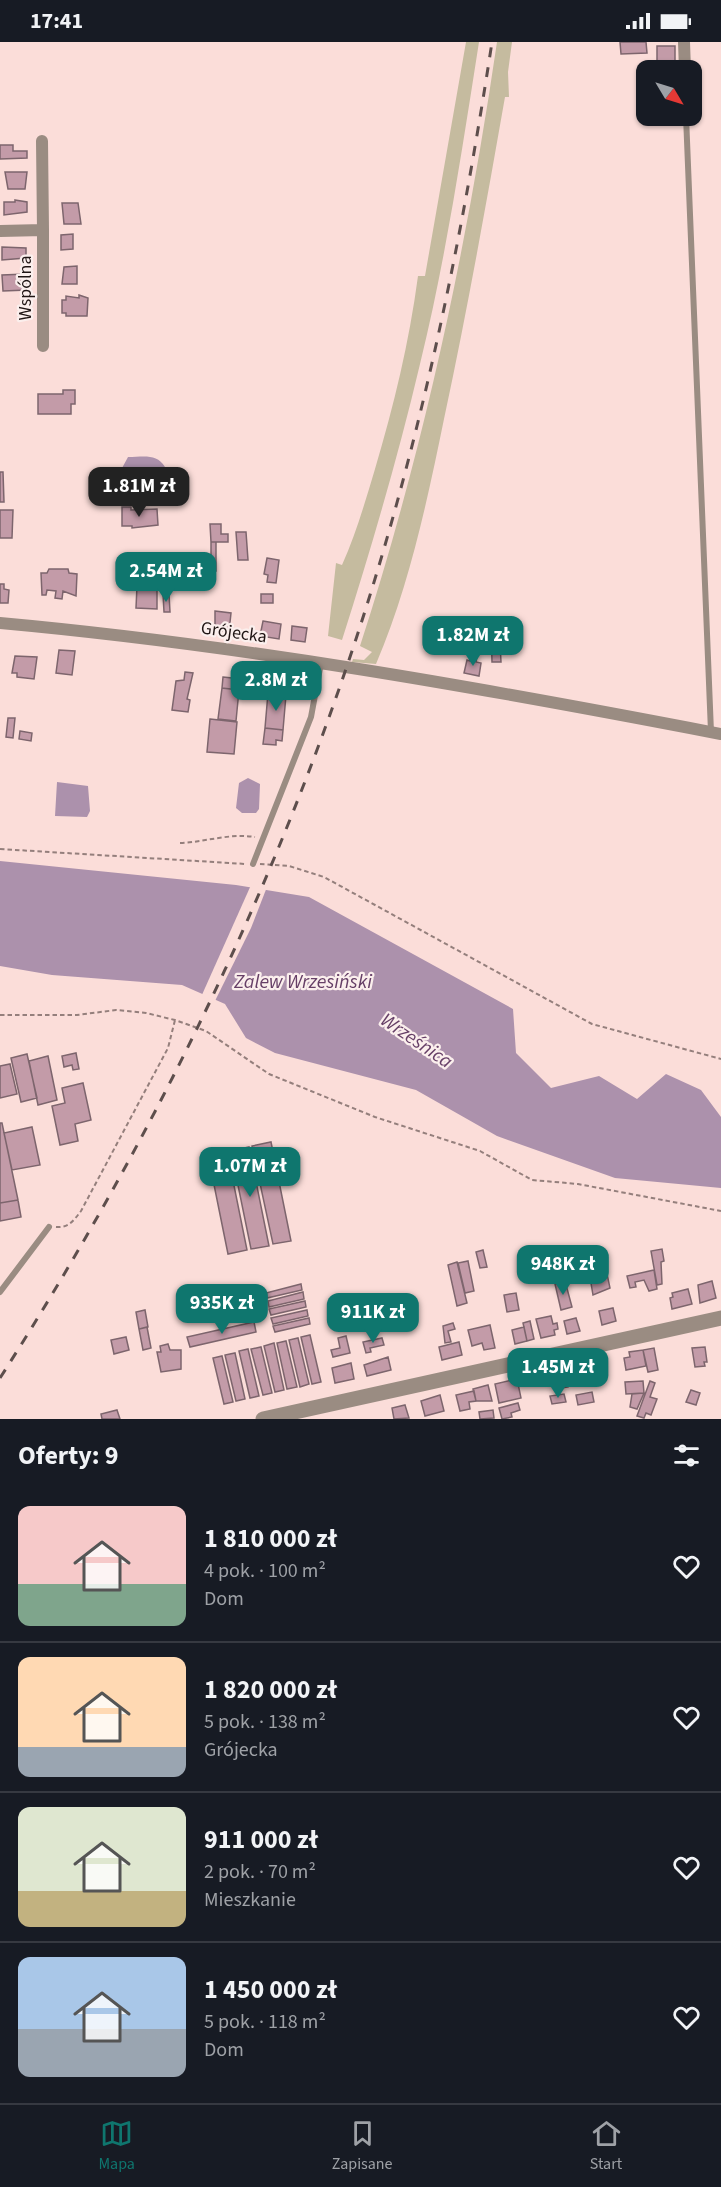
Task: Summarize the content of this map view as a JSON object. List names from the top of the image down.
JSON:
{
  "streets": {
    "street": ["Wspólna", "Grójecka"]
  },
  "water": ["Zalew Wrzesiński", "Wrześnica"],
  "north": "bottom right",
  "page": {
    "status": "17:41",
    "price": [
      "1.81M zł",
      "2.54M zł",
      "1.82M zł",
      "2.8M zł",
      "1.07M zł",
      "948K zł",
      "935K zł",
      "911K zł",
      "1.45M zł"
    ],
    "heading": "Oferty: 9",
    "list": [
      {
        "name": "1 810 000 zł",
        "note": "4 pok. · 100 m² · Dom"
      },
      {
        "name": "1 820 000 zł",
        "note": "5 pok. · 138 m² · Grójecka"
      },
      {
        "name": "911 000 zł",
        "note": "2 pok. · 70 m² · Mieszkanie"
      },
      {
        "name": "1 450 000 zł",
        "note": "5 pok. · 118 m² · Dom"
      }
    ],
    "tabs": ["Mapa", "Zapisane", "Start"]
  }
}
